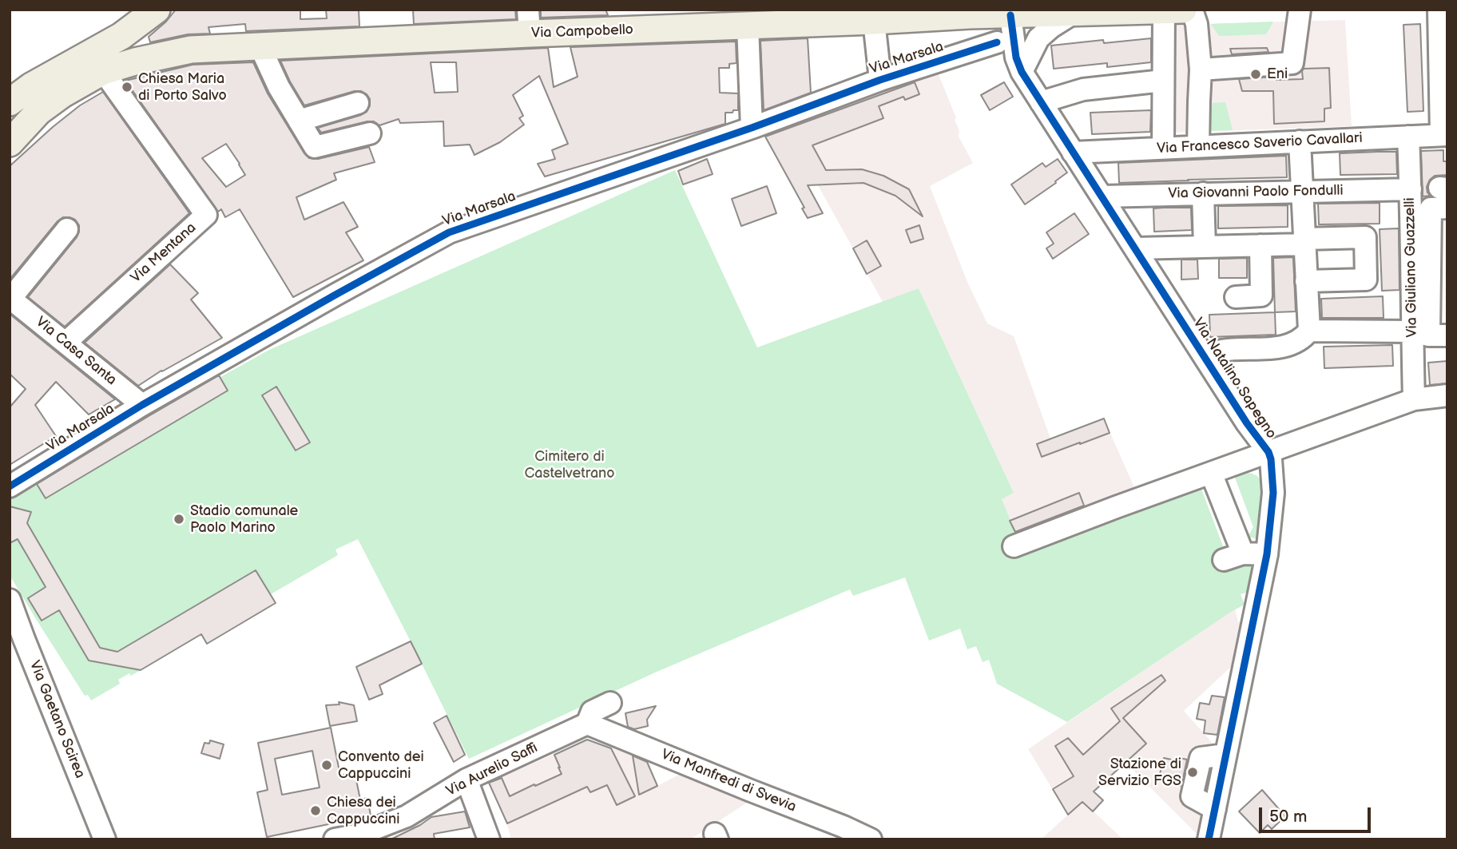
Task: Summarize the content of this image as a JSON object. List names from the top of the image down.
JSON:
{
  "streets": {
    "main road": ["Via Campobello"],
    "street": [
      "Via Marsala",
      "Via Francesco Saverio Cavallari",
      "Via Giovanni Paolo Fondulli",
      "Via Mentana",
      "Via Giuliano Guazzelli",
      "Via Casa Santa",
      "Via Natalino Sapegno",
      "Via Gaetano Scirea",
      "Via Aurelio Saffi",
      "Via Manfredi di Svevia"
    ]
  },
  "crossings": [
    ["Via Campobello", "Via Mentana"],
    ["Via Campobello", "Via Natalino Sapegno"],
    ["Via Marsala", "Via Casa Santa"],
    ["Via Marsala", "Via Natalino Sapegno"],
    ["Via Francesco Saverio Cavallari", "Via Giuliano Guazzelli"],
    ["Via Francesco Saverio Cavallari", "Via Natalino Sapegno"],
    ["Via Giovanni Paolo Fondulli", "Via Giuliano Guazzelli"],
    ["Via Giovanni Paolo Fondulli", "Via Natalino Sapegno"],
    ["Via Mentana", "Via Casa Santa"],
    ["Via Aurelio Saffi", "Via Manfredi di Svevia"]
  ],
  "parks": ["Cimitero di Castelvetrano"],
  "places": [
    "Eni",
    "Chiesa Maria di Porto Salvo",
    "Stadio comunale Paolo Marino",
    "Convento dei Cappuccini",
    "Stazione di Servizio FGS",
    "Chiesa dei Cappuccini"
  ],
  "scale_bar": "50 m"
}
